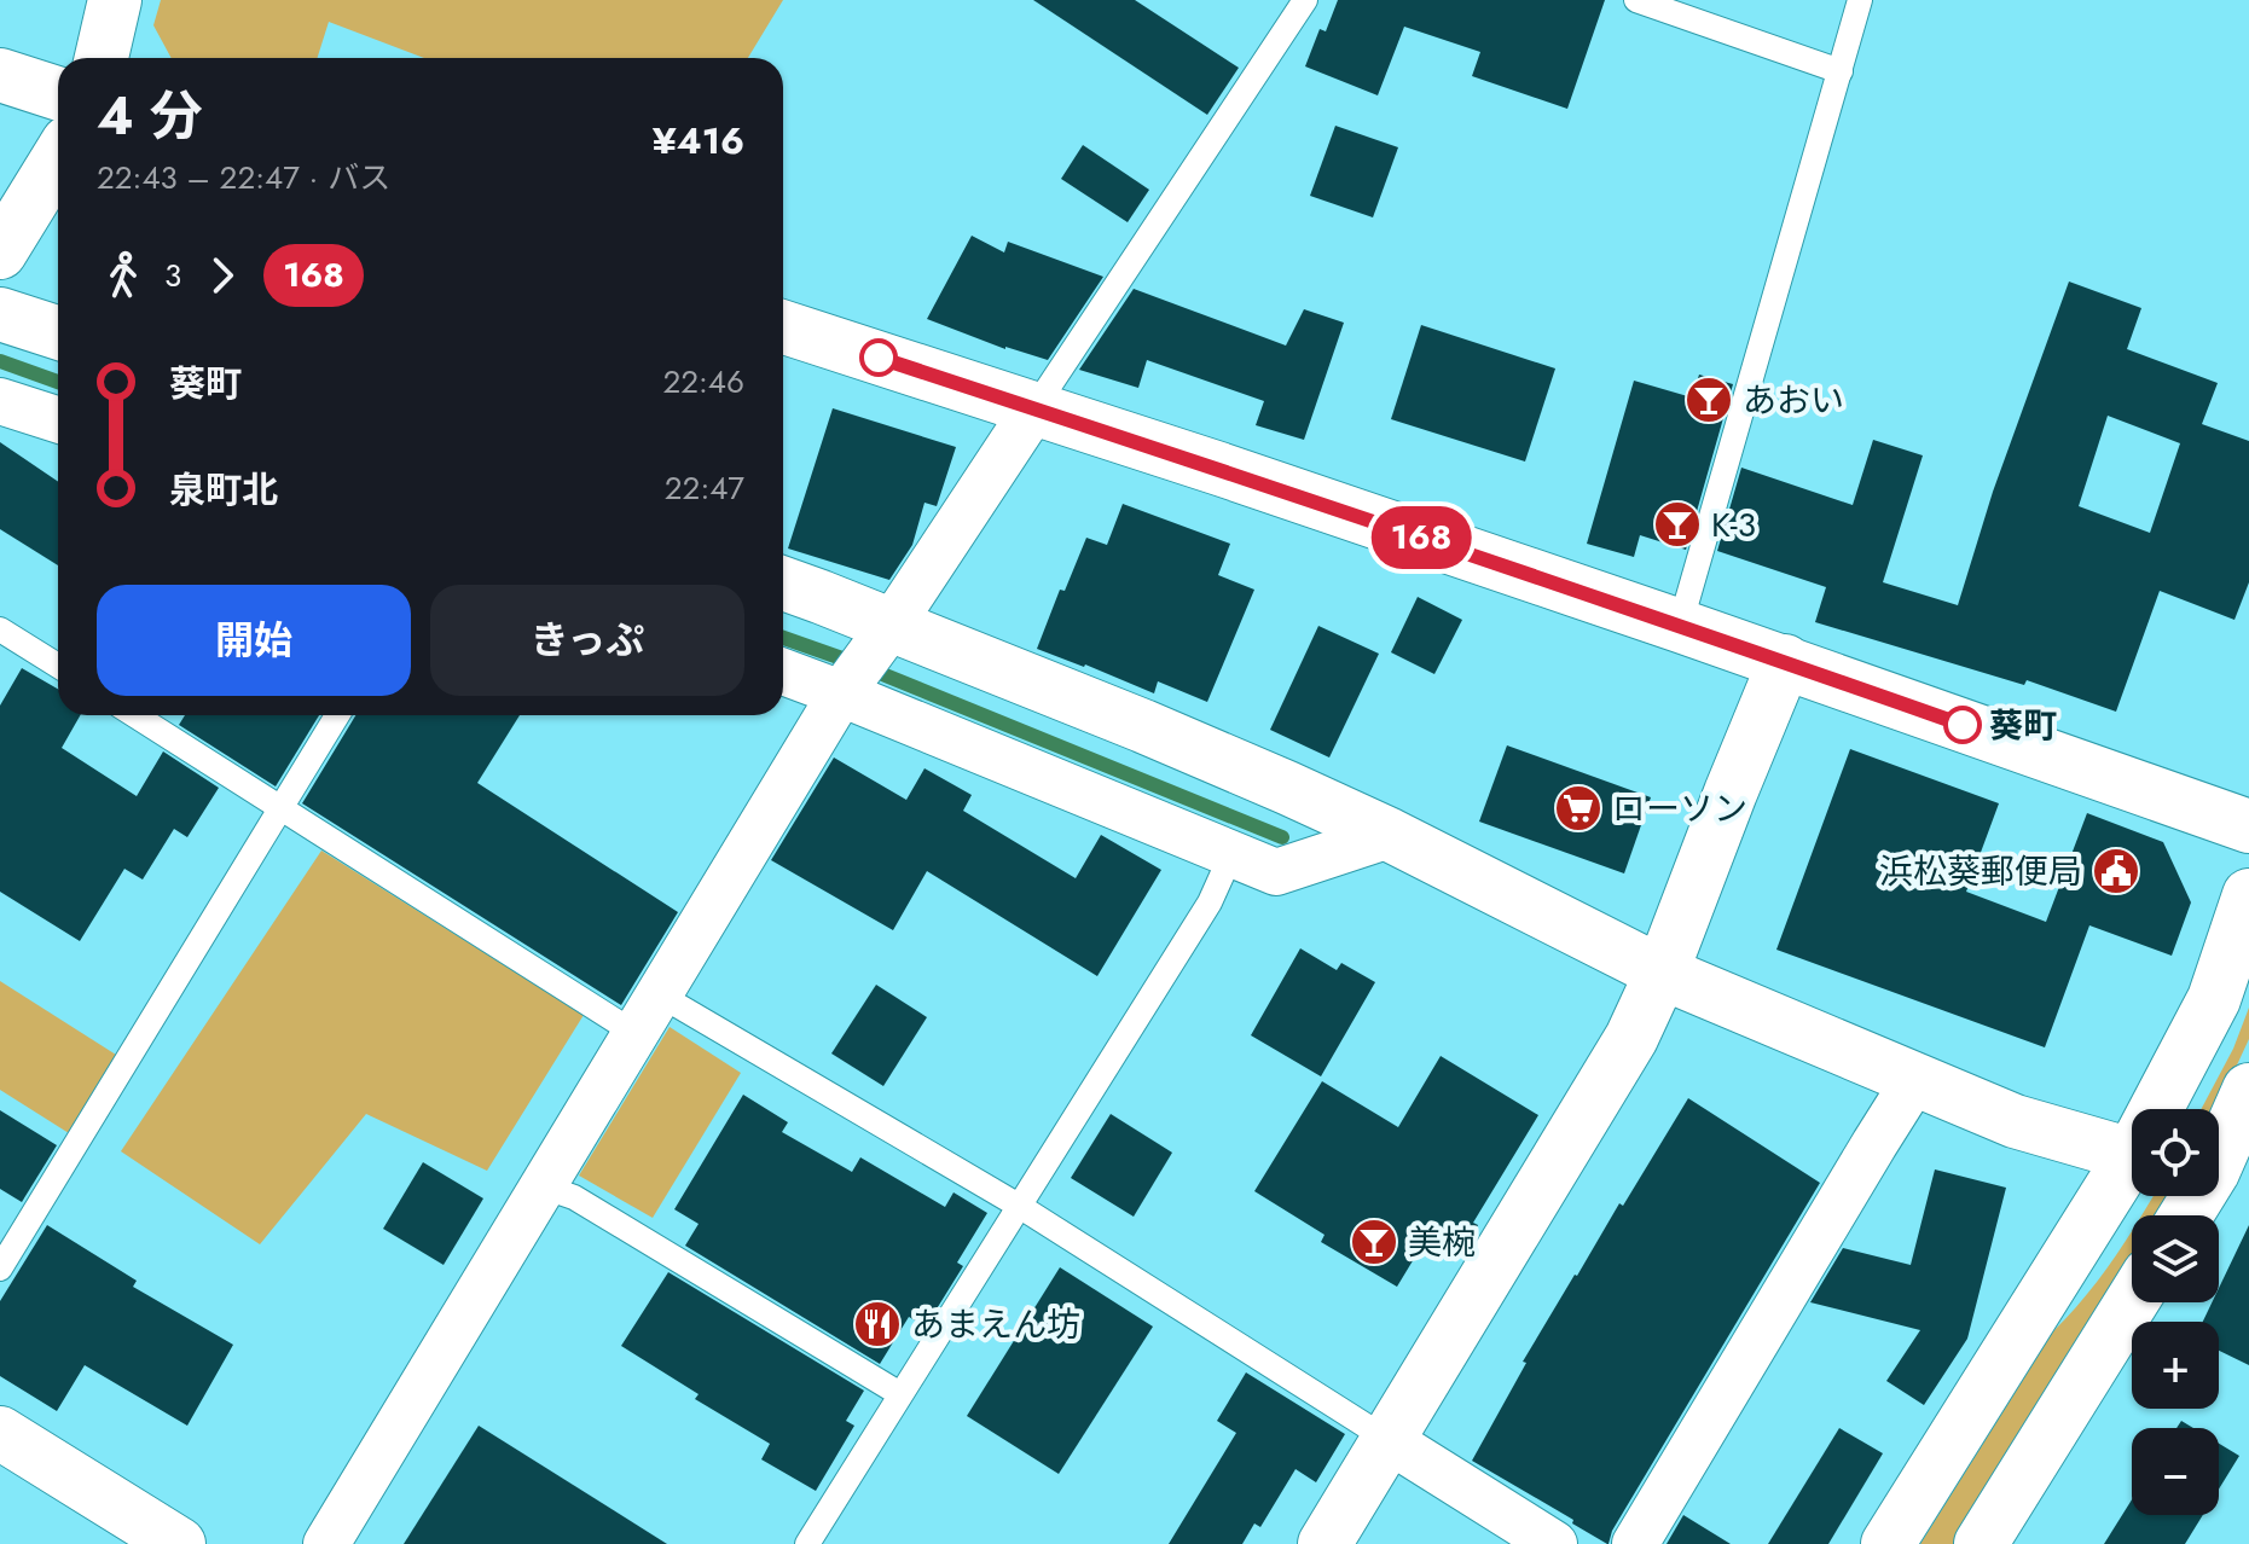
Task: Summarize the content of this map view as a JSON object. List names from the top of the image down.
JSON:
{
  "places": {
    "bar": ["あおい", "K-3", "美椀"],
    "other": ["葵町"],
    "supermarket": ["ローソン"],
    "public building": ["浜松葵郵便局"],
    "restaurant": ["あまえん坊"]
  },
  "lines": ["bus line 168"],
  "page": {
    "on_map": "168",
    "heading": ["4 分", "22:43 – 22:47 · バス", "¥416"],
    "legs": ["3", "168"],
    "list": [
      {
        "name": "葵町",
        "value": "22:46"
      },
      {
        "name": "泉町北",
        "value": "22:47"
      }
    ],
    "buttons": ["開始", "きっぷ"],
    "map_buttons": ["+", "−"]
  }
}
